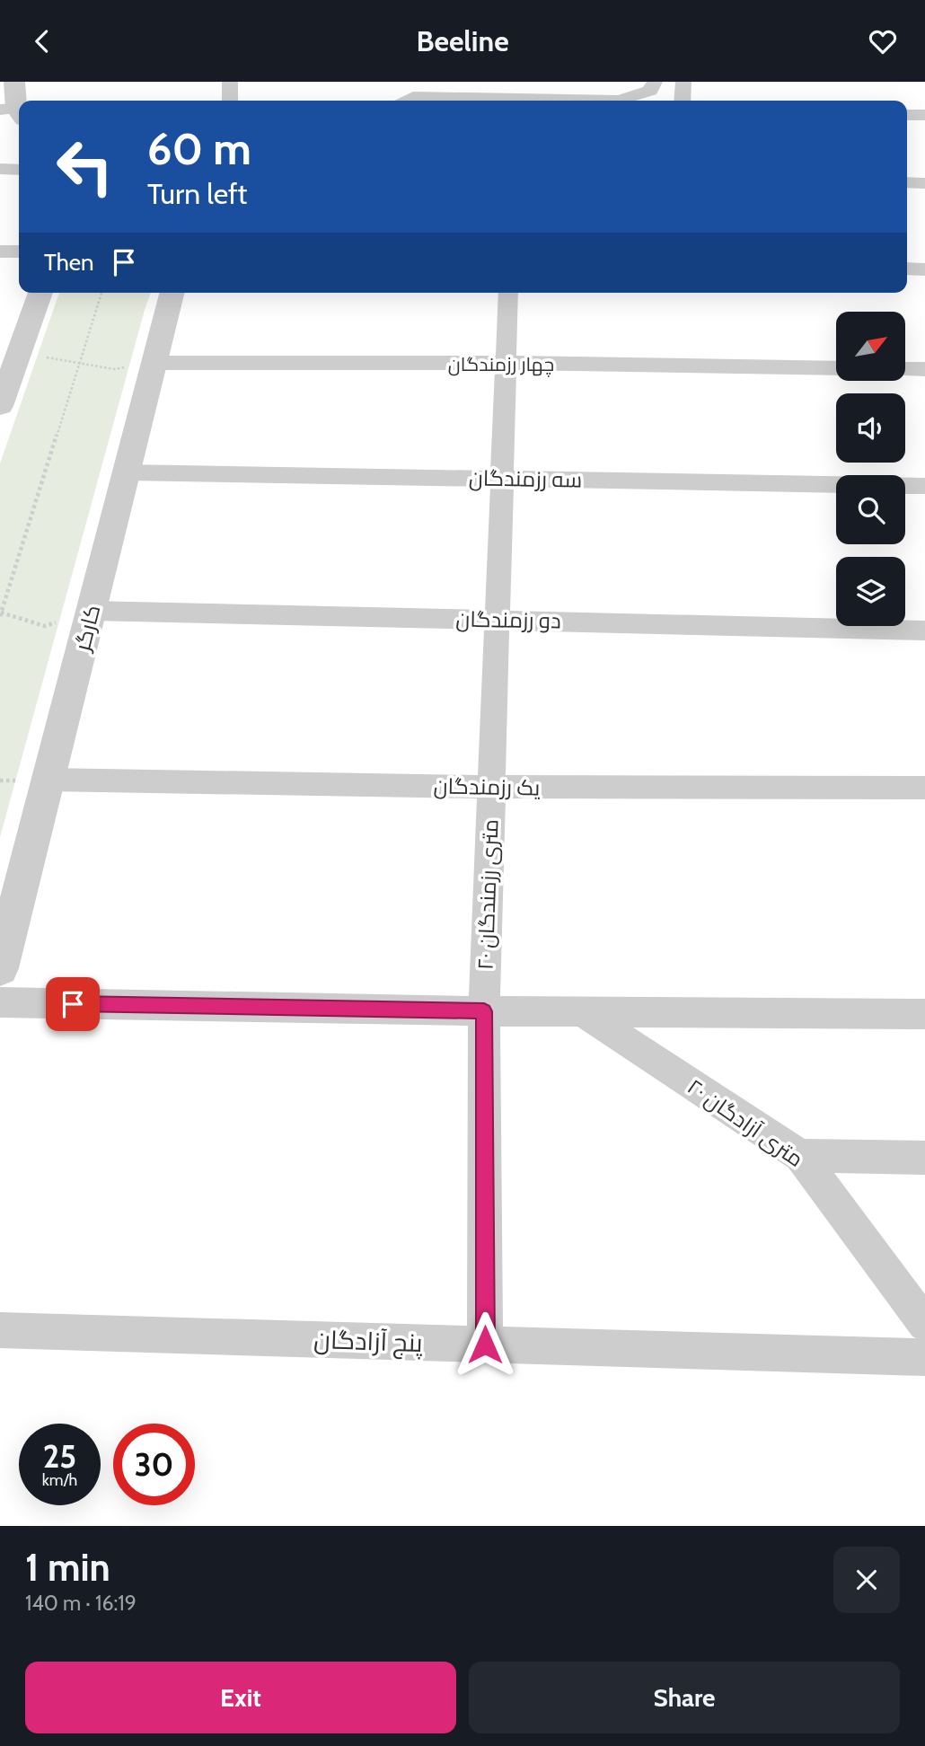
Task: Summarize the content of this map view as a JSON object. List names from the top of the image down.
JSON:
{
  "streets": {
    "street": [
      "چهار رزمندگان",
      "سه رزمندگان",
      "دو رزمندگان",
      "کارگر",
      "یک رزمندگان",
      "۲۰ متری رزمندگان",
      "۲۰ متری آزادگان",
      "پنج آزادگان"
    ]
  },
  "crossings": [
    ["چهار رزمندگان", "کارگر"],
    ["چهار رزمندگان", "۲۰ متری رزمندگان"],
    ["سه رزمندگان", "کارگر"],
    ["سه رزمندگان", "۲۰ متری رزمندگان"],
    ["دو رزمندگان", "کارگر"],
    ["دو رزمندگان", "۲۰ متری رزمندگان"],
    ["کارگر", "یک رزمندگان"],
    ["یک رزمندگان", "۲۰ متری رزمندگان"],
    ["۲۰ متری رزمندگان", "پنج آزادگان"]
  ],
  "north": "top right",
  "page": {
    "header": "Beeline",
    "turn": ["60 m", "Turn left"],
    "then": "Then",
    "speed": "25 km/h",
    "limit": "30",
    "heading": ["1 min", "140 m · 16:19"],
    "buttons": ["Exit", "Share"]
  }
}
